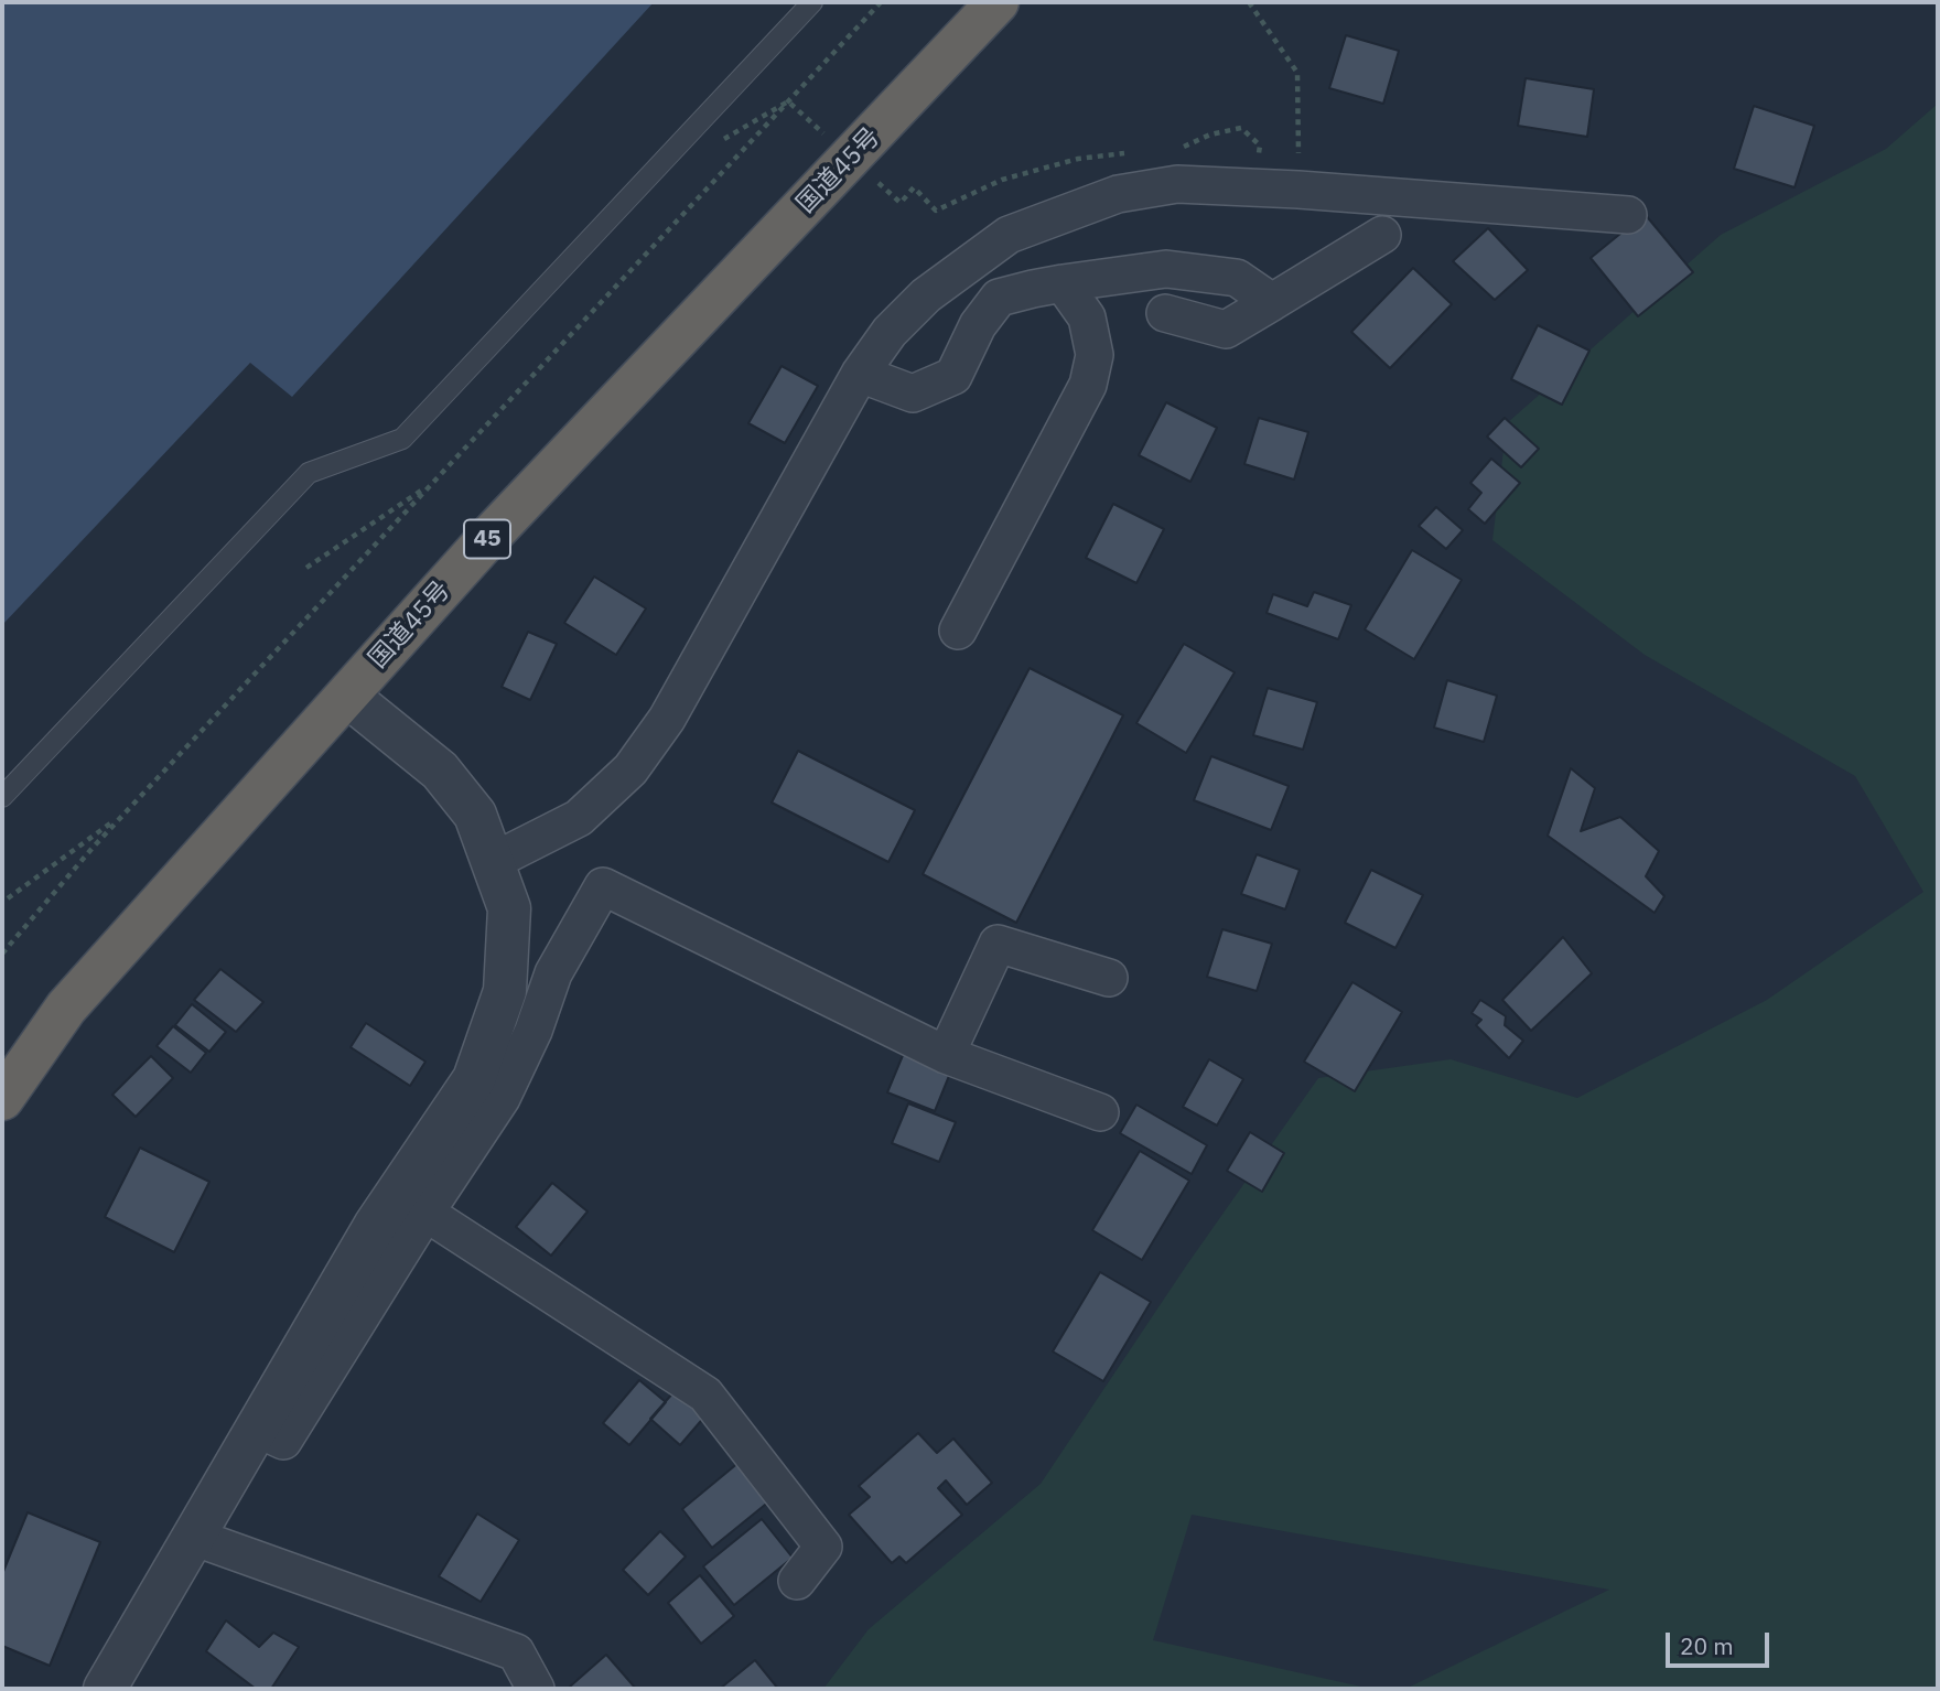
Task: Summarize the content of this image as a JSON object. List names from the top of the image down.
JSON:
{
  "streets": {
    "highway": ["国道45号", "45"]
  },
  "scale_bar": "20 m"
}
